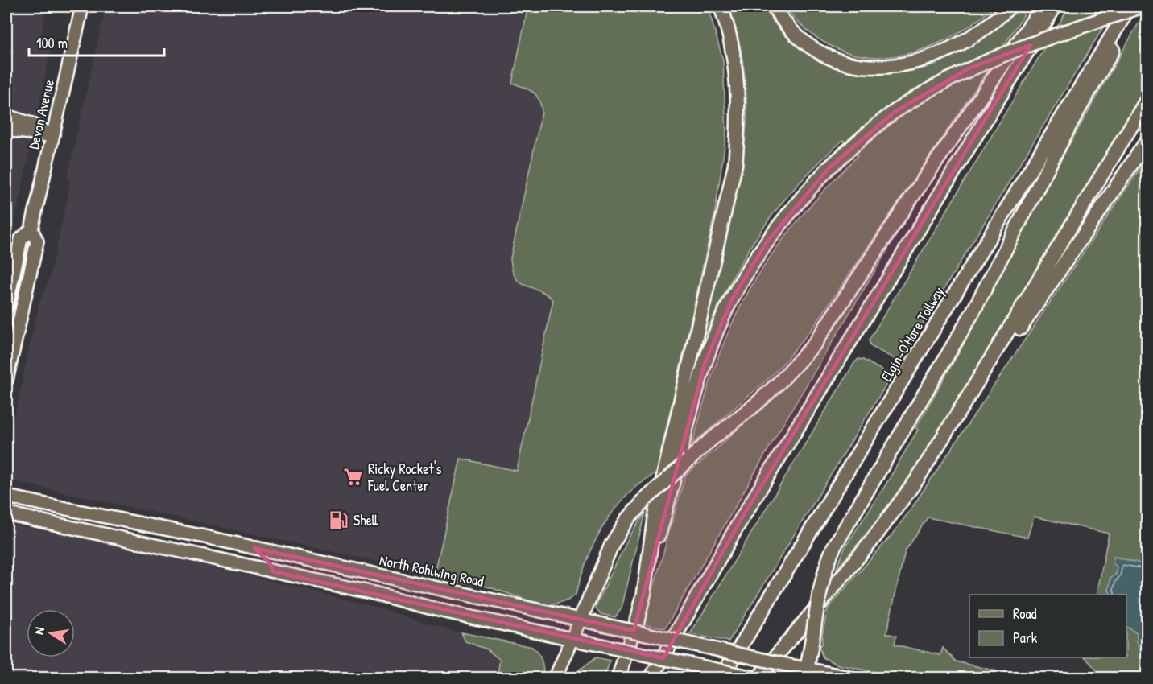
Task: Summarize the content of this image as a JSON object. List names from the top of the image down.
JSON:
{
  "streets": {
    "highway": ["Elgin-O'Hare Tollway"],
    "main road": ["Devon Avenue", "North Rohlwing Road"]
  },
  "places": {
    "supermarket": ["Ricky Rocket's Fuel Center"],
    "fuel station": ["Shell"]
  },
  "legend": ["Road", "Park"],
  "scale_bar": "100 m",
  "north": "left"
}
